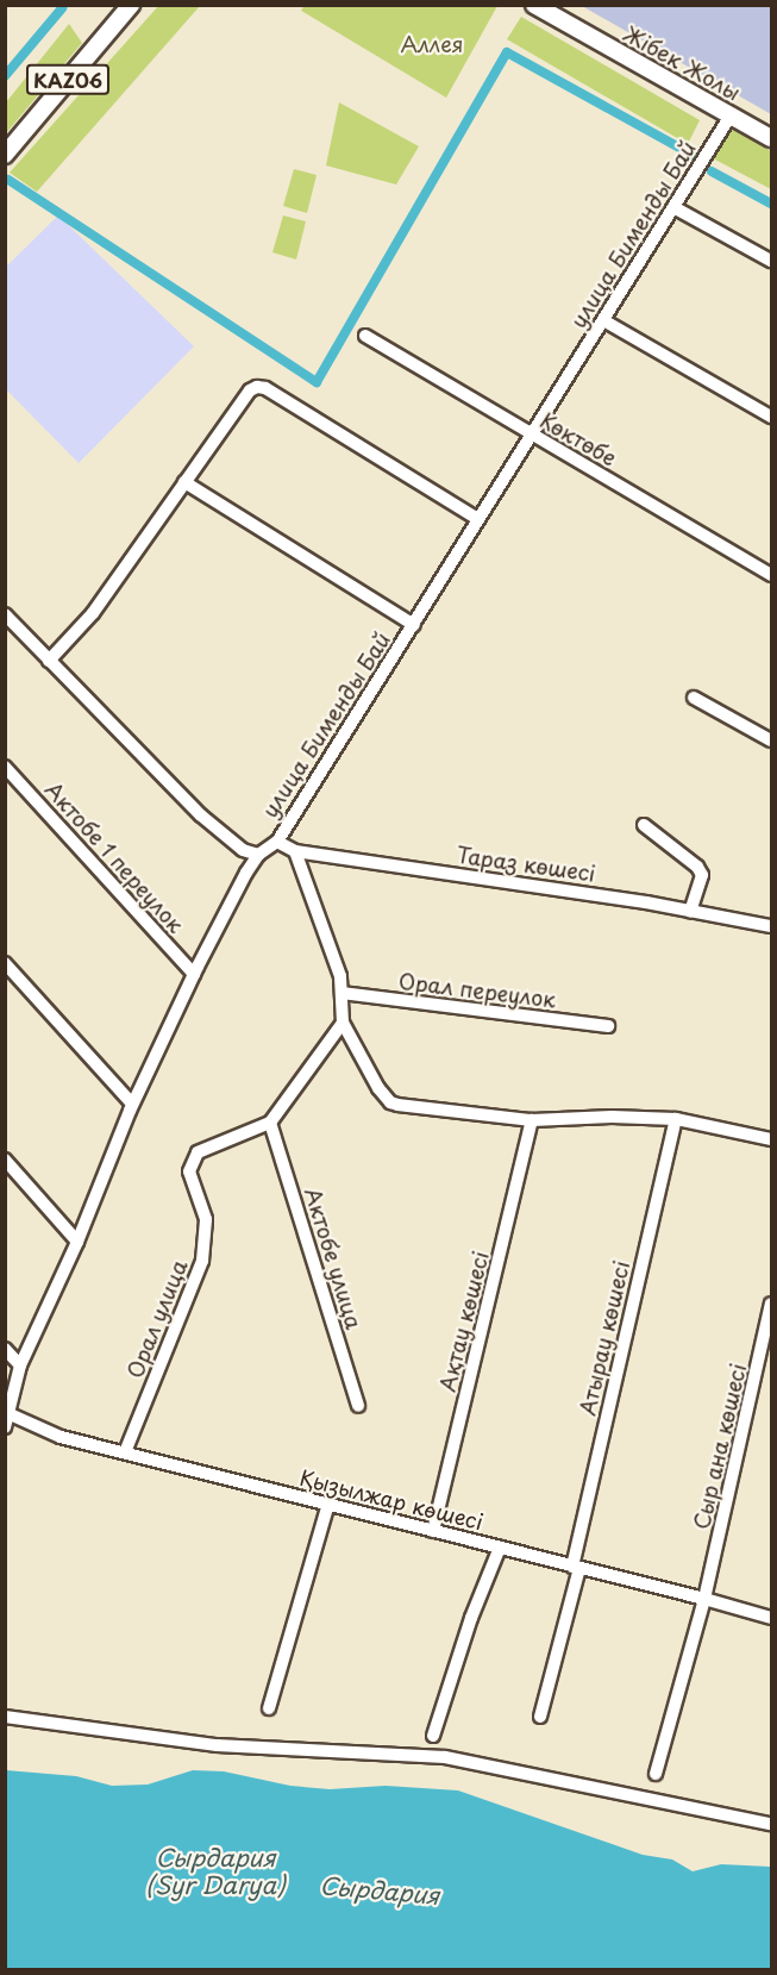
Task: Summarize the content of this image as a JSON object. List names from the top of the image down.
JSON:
{
  "streets": {
    "main road": ["Жібек Жолы", "KAZ06"],
    "street": [
      "улица Бименды Бай",
      "Көктөбе",
      "Актобе 1 переулок",
      "Тараз көшесі",
      "Орал переулок",
      "Актобе улица",
      "Орал улица",
      "Ақтау көшесі",
      "Атырау көшесі",
      "Сыр ана көшесі",
      "Қызылжар көшесі"
    ]
  },
  "crossings": [
    ["Жібек Жолы", "улица Бименды Бай"],
    ["улица Бименды Бай", "Көктөбе"],
    ["улица Бименды Бай", "Актобе 1 переулок"],
    ["улица Бименды Бай", "Тараз көшесі"],
    ["улица Бименды Бай", "Қызылжар көшесі"],
    ["Актобе улица", "Орал улица"],
    ["Орал улица", "Қызылжар көшесі"],
    ["Ақтау көшесі", "Қызылжар көшесі"],
    ["Атырау көшесі", "Қызылжар көшесі"],
    ["Сыр ана көшесі", "Қызылжар көшесі"]
  ],
  "water": ["Сырдария (Syr Darya)", "Сырдария"],
  "parks": ["Аллея"]
}
